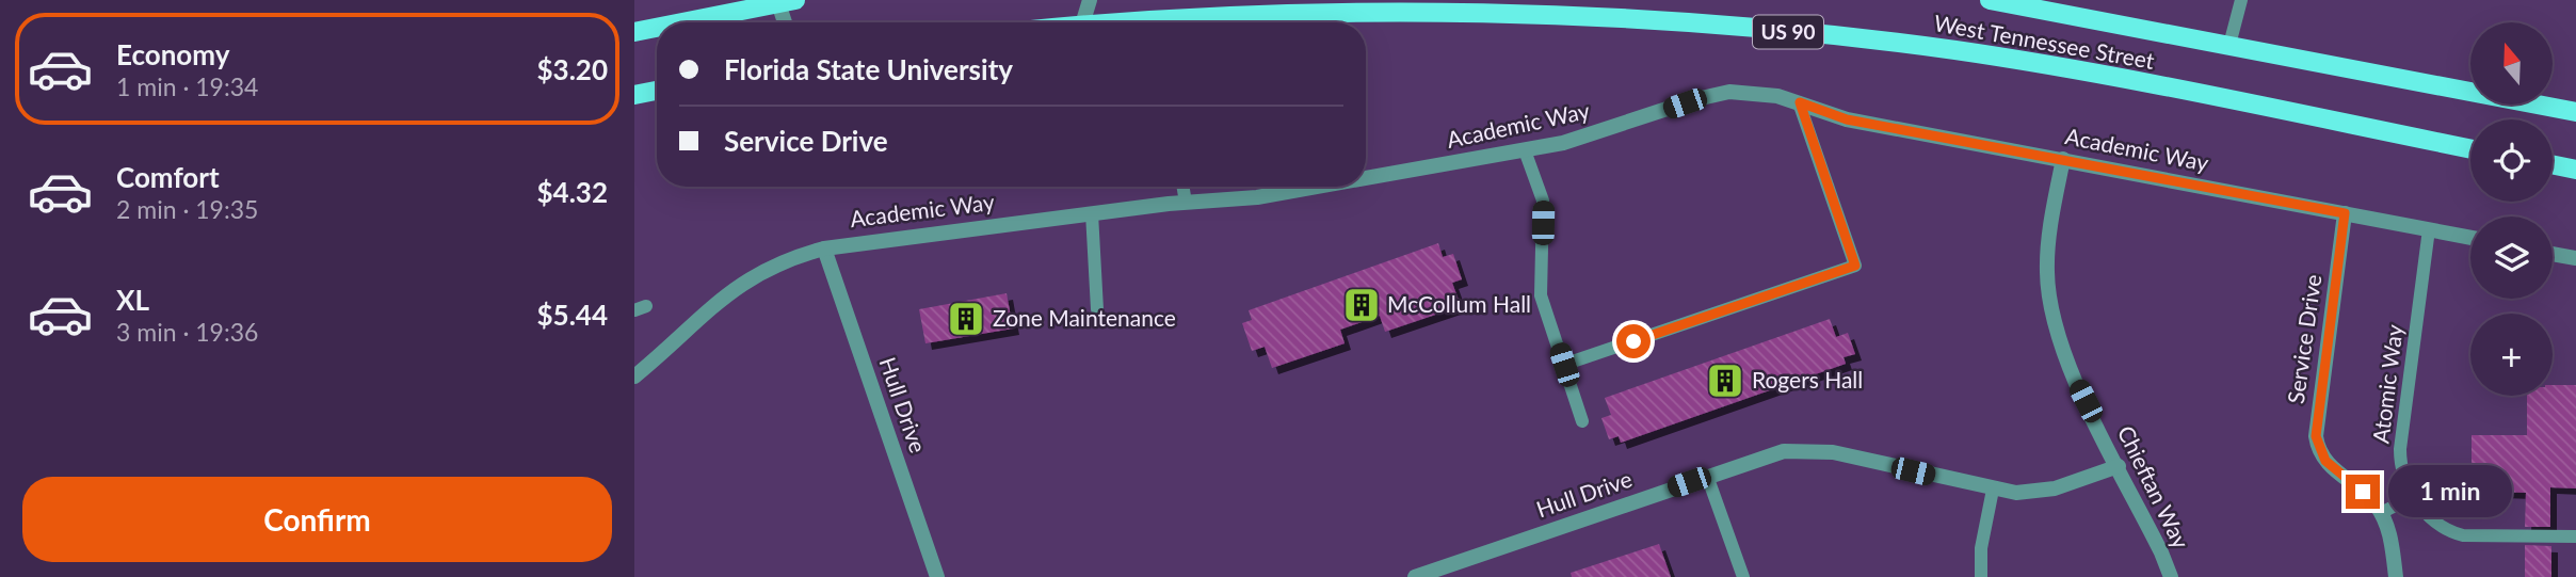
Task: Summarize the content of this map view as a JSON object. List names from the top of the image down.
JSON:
{
  "streets": {
    "main road": ["US 90", "West Tennessee Street"],
    "street": [
      "Academic Way",
      "Service Drive",
      "Hull Drive",
      "Chieftan Way"
    ],
    "lane": ["Atomic Way"]
  },
  "crossings": [
    ["Academic Way", "Service Drive"],
    ["Academic Way", "Atomic Way"],
    ["Academic Way", "Hull Drive"],
    ["Academic Way", "Chieftan Way"],
    ["Hull Drive", "Chieftan Way"]
  ],
  "places": {
    "building": ["McCollum Hall", "Zone Maintenance", "Rogers Hall"]
  },
  "north": "top",
  "page": {
    "list": [
      {
        "name": "Economy",
        "note": "1 min · 19:34",
        "value": "$3.20"
      },
      {
        "name": "Comfort",
        "note": "2 min · 19:35",
        "value": "$4.32"
      },
      {
        "name": "XL",
        "note": "3 min · 19:36",
        "value": "$5.44"
      }
    ],
    "map_buttons": "+",
    "banner": ["Florida State University", "Service Drive"],
    "buttons": "Confirm",
    "bubble": "1 min"
  }
}
